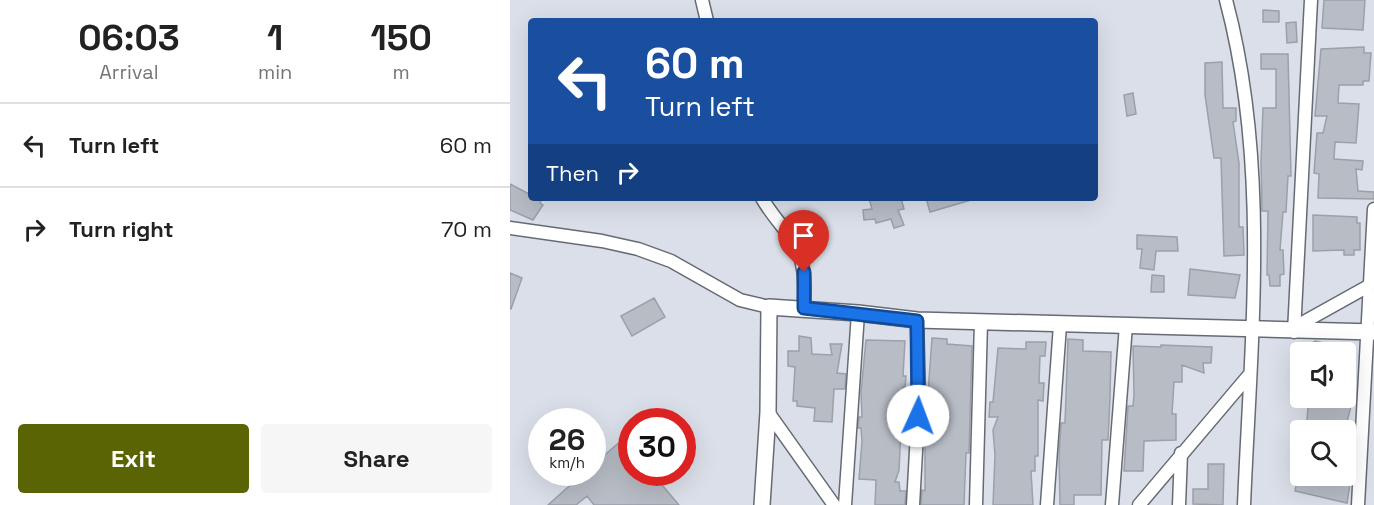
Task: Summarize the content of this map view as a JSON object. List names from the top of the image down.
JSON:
{
  "page": {
    "eta": [
      "06:03",
      "Arrival",
      "1",
      "min",
      "150",
      "m"
    ],
    "turn": ["60 m", "Turn left"],
    "list": [
      {
        "name": "Turn left",
        "value": "60 m"
      },
      {
        "name": "Turn right",
        "value": "70 m"
      }
    ],
    "then": "Then",
    "speed": "26 km/h",
    "limit": "30",
    "buttons": ["Exit", "Share"]
  }
}
